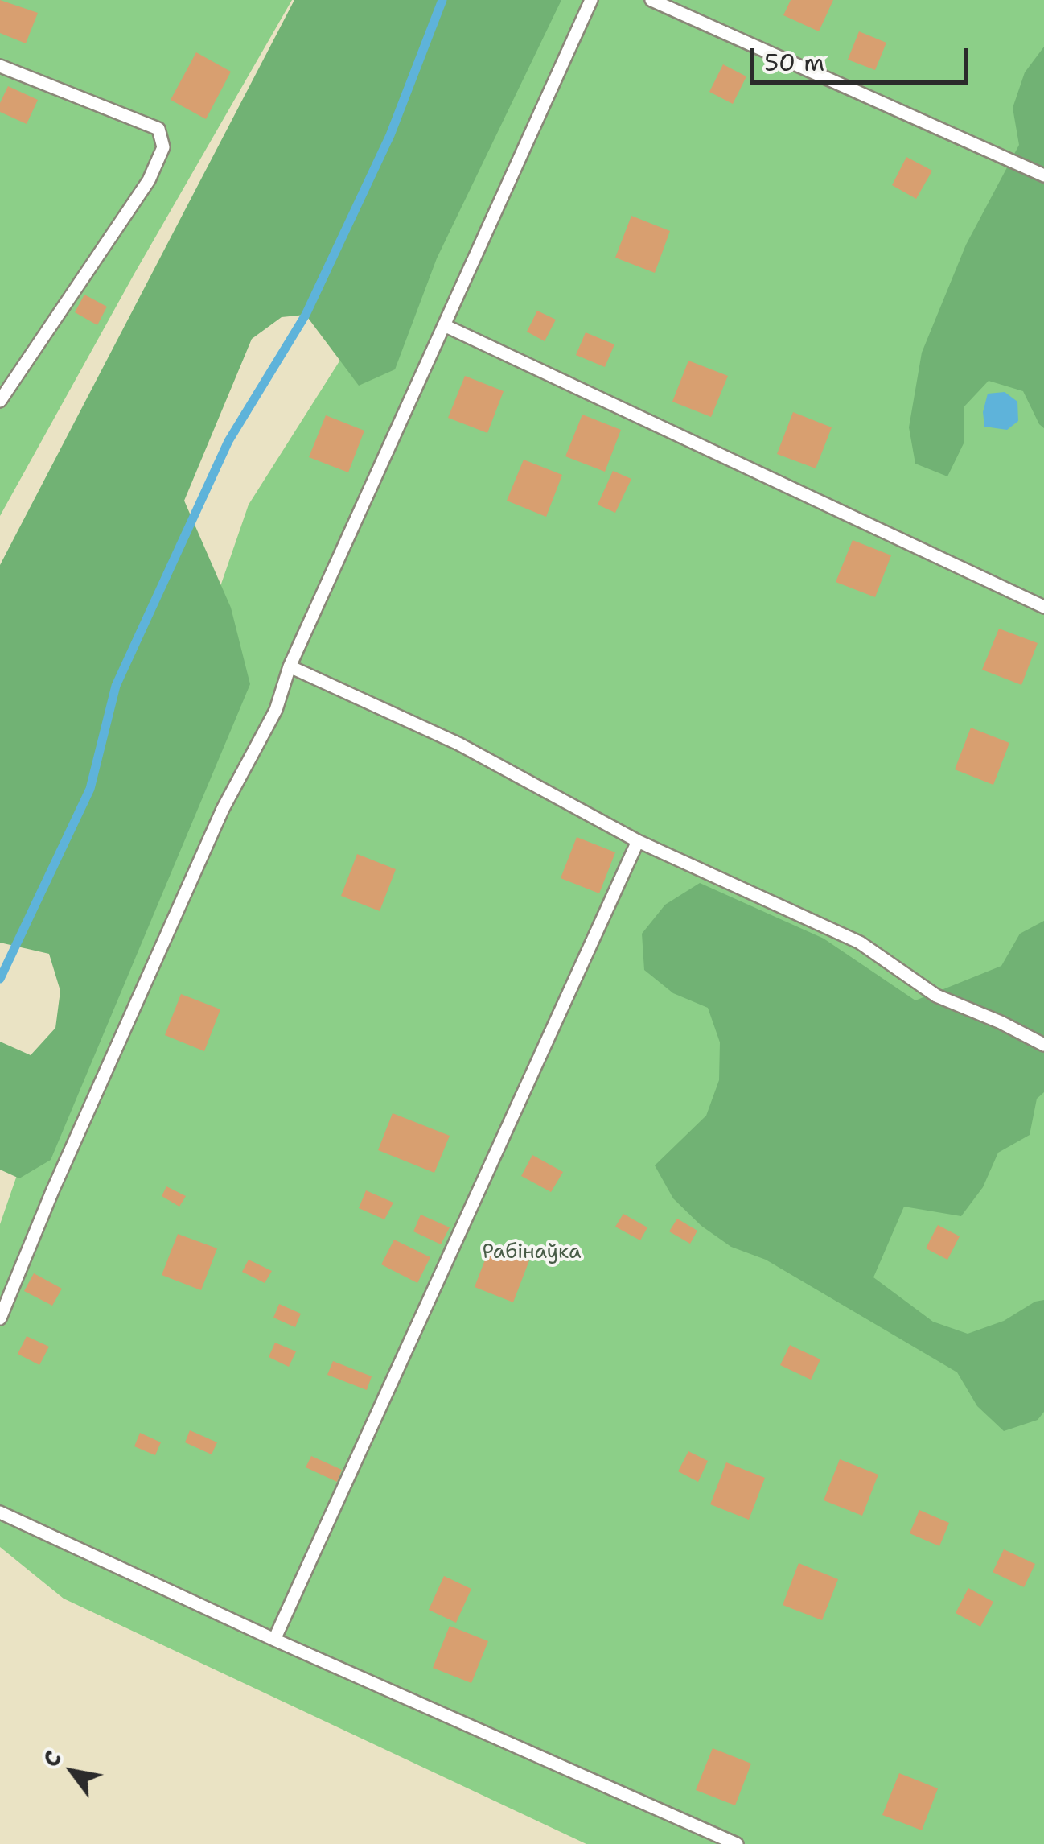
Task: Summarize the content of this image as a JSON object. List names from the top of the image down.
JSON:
{
  "parks": ["Рабінаўка"],
  "scale_bar": "50 m",
  "north": "top left"
}
